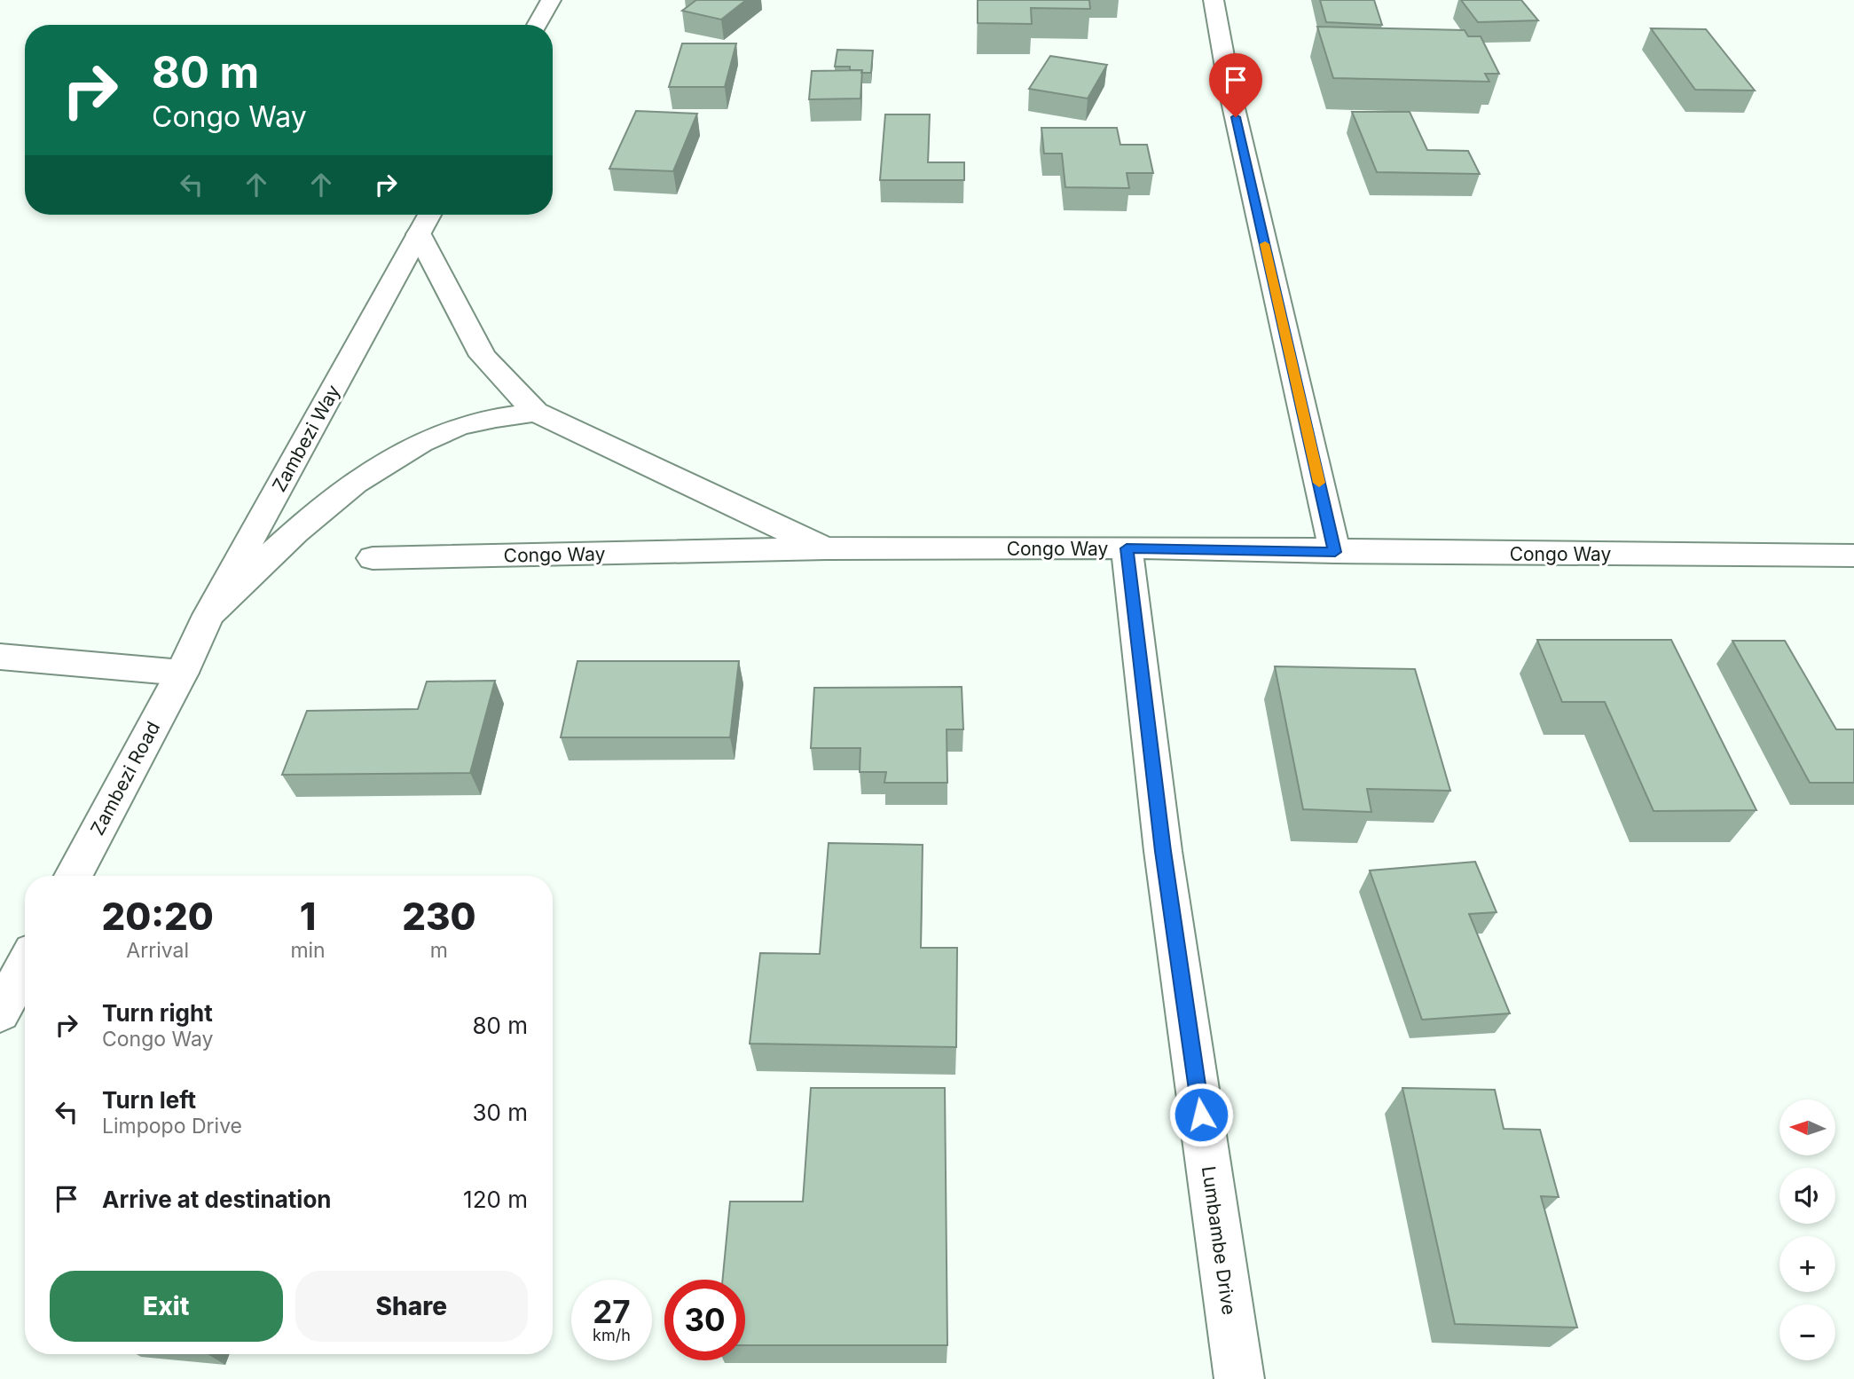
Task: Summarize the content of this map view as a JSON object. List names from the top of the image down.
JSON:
{
  "streets": {
    "street": [
      "Zambezi Way",
      "Congo Way",
      "Zambezi Road",
      "Lumbambe Drive"
    ]
  },
  "crossings": [
    ["Zambezi Way", "Zambezi Road"],
    ["Congo Way", "Lumbambe Drive"]
  ],
  "north": "left",
  "page": {
    "turn": ["80 m", "Congo Way"],
    "eta": [
      "20:20",
      "Arrival",
      "1",
      "min",
      "230",
      "m"
    ],
    "list": [
      {
        "name": "Turn right",
        "note": "Congo Way",
        "value": "80 m"
      },
      {
        "name": "Turn left",
        "note": "Limpopo Drive",
        "value": "30 m"
      },
      {
        "name": "Arrive at destination",
        "value": "120 m"
      }
    ],
    "map_buttons": ["+", "−"],
    "buttons": ["Exit", "Share"],
    "speed": "27 km/h",
    "limit": "30"
  }
}
